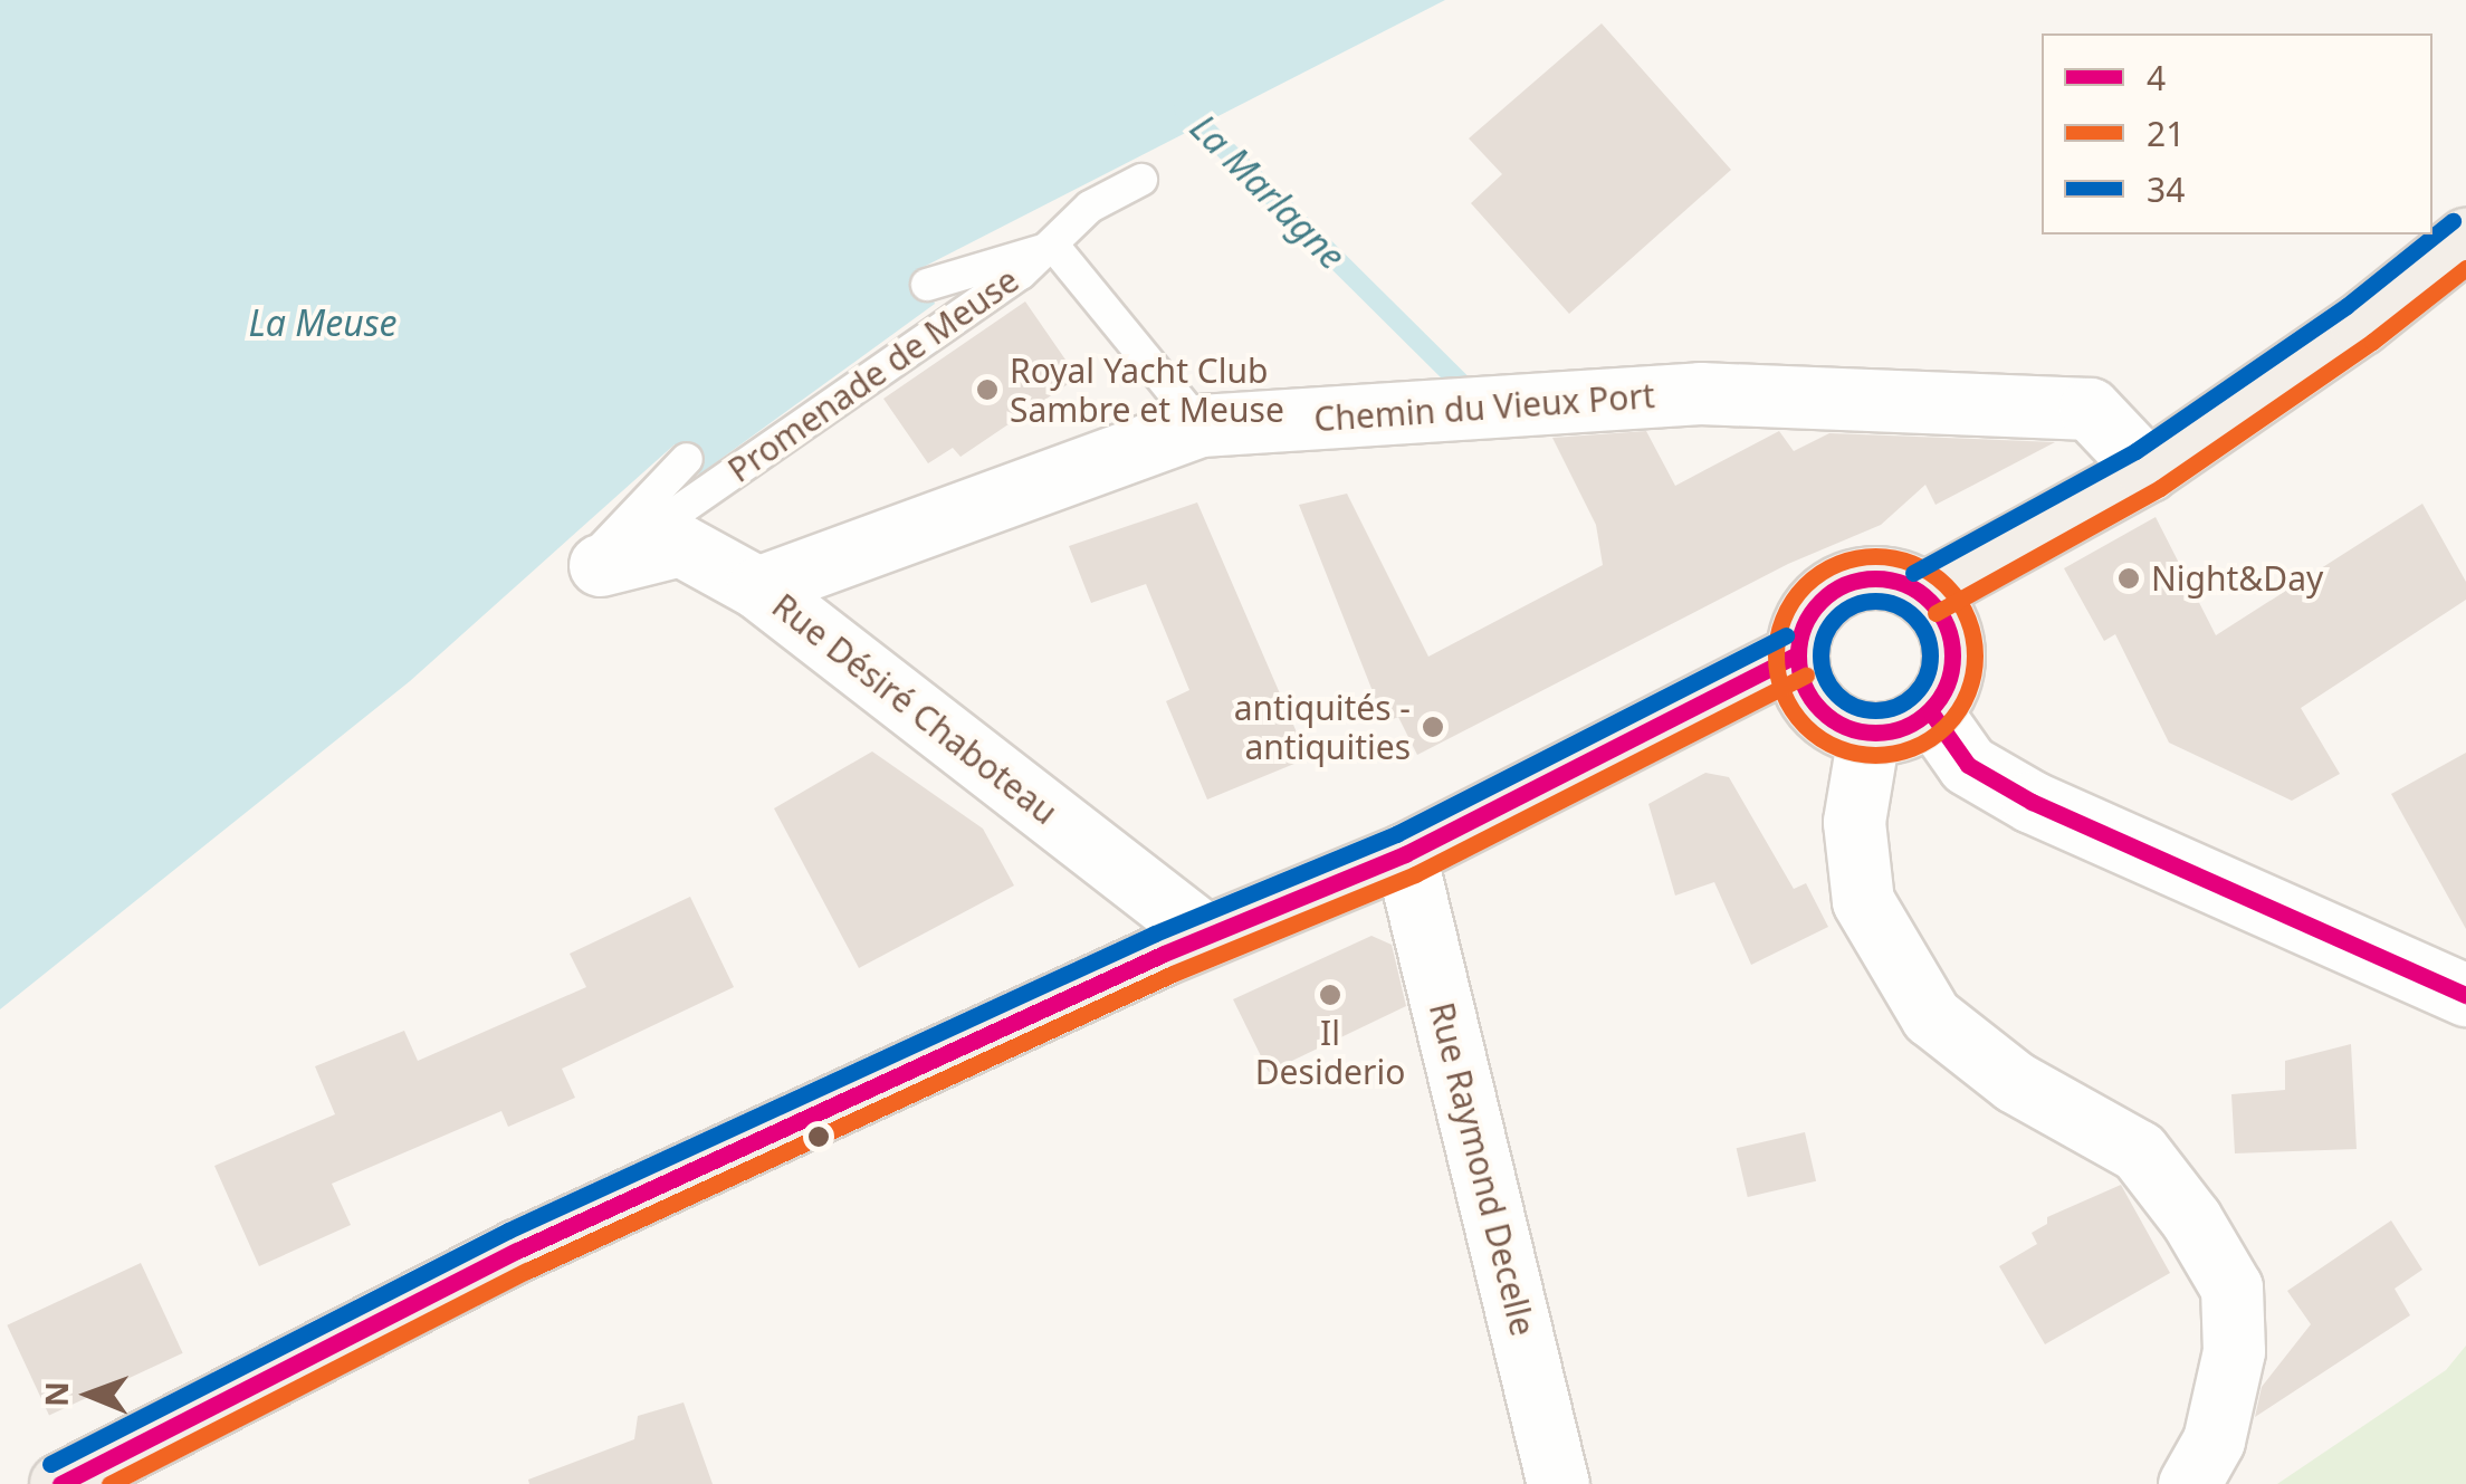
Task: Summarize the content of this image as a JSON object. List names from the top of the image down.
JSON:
{
  "streets": {
    "street": ["Chemin du Vieux Port", "Rue Désiré Chaboteau", "Rue Raymond Decelle"],
    "lane": ["Promenade de Meuse"]
  },
  "crossings": [
    ["Promenade de Meuse", "Rue Désiré Chaboteau"],
    ["Chemin du Vieux Port", "Rue Désiré Chaboteau"]
  ],
  "water": ["La Marlagne", "La Meuse"],
  "places": [
    "Royal Yacht Club Sambre et Meuse",
    "Night&Day",
    "antiquités - antiquities",
    "Il Desiderio"
  ],
  "lines": ["transit line 34", "transit line 21", "transit line 4"],
  "legend": ["4", "21", "34"],
  "north": "left"
}
